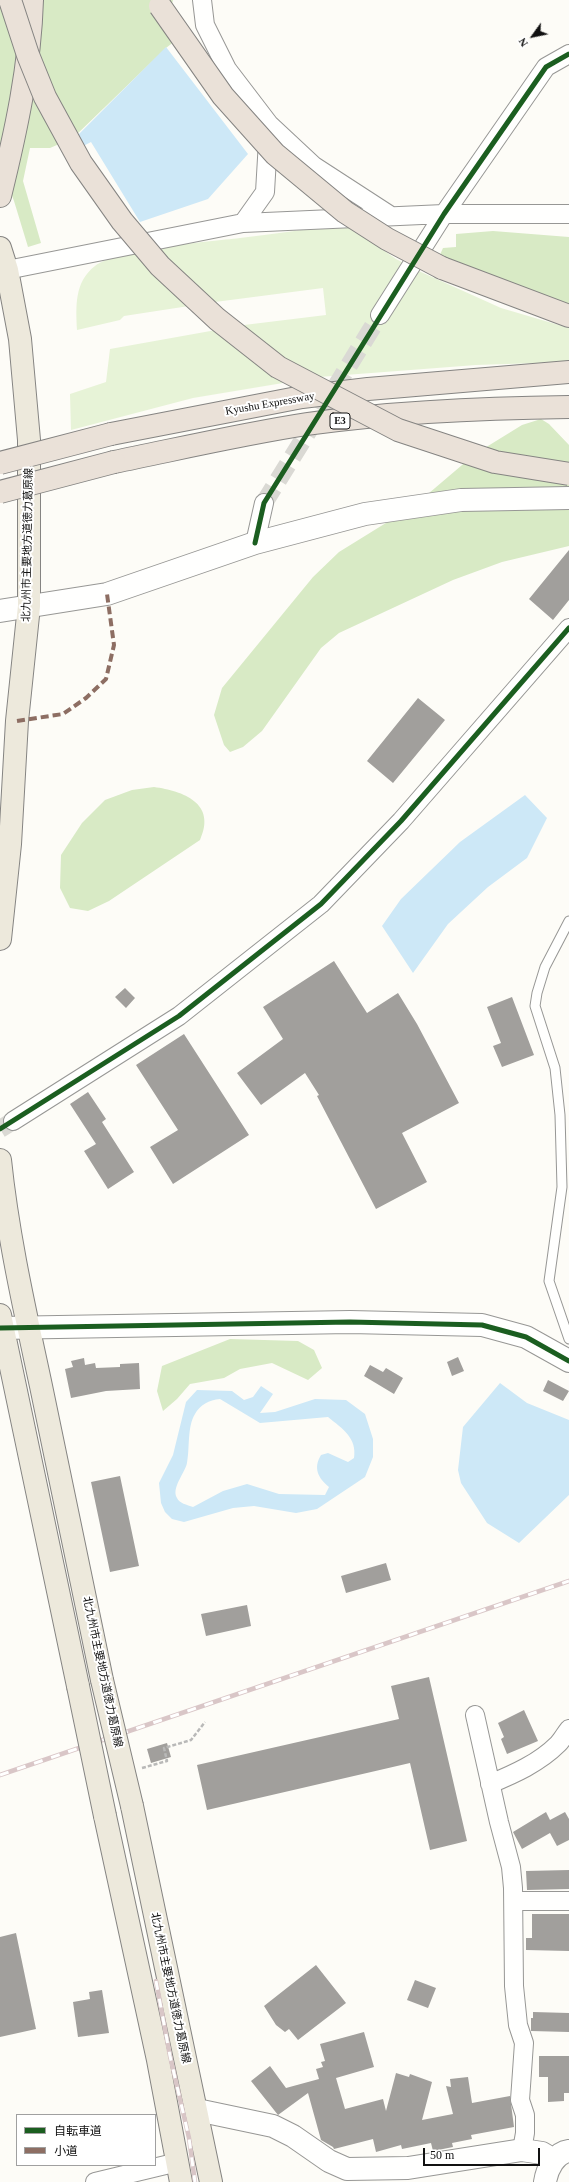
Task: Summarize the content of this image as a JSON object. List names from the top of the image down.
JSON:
{
  "streets": {
    "highway": ["Kyushu Expressway", "E3"],
    "main road": ["北九州市主要地方道徳力葛原線"]
  },
  "legend": ["自転車道", "小道"],
  "scale_bar": "50 m",
  "north": "bottom left"
}
